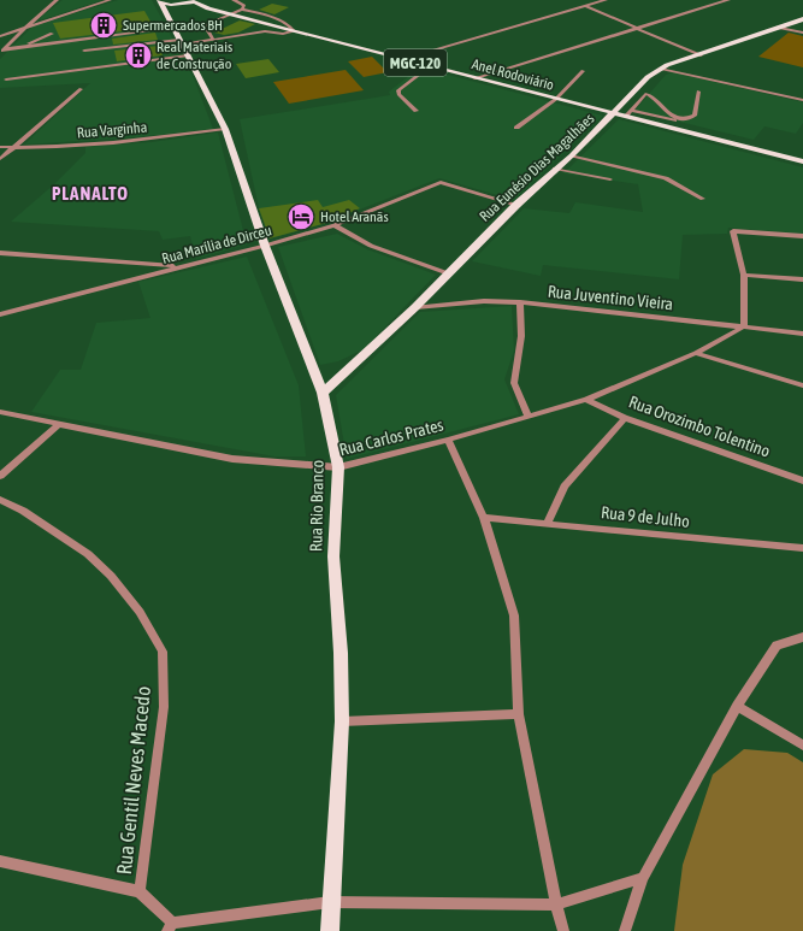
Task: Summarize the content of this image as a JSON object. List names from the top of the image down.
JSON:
{
  "streets": {
    "main road": [
      "MGC-120",
      "Anel Rodoviário",
      "Rua Eunésio Dias Magalhães",
      "Rua Rio Branco"
    ],
    "street": [
      "Rua Varginha",
      "Rua Marília de Dirceu",
      "Rua Juventino Vieira",
      "Rua Orozimbo Tolentino",
      "Rua Carlos Prates",
      "Rua 9 de Julho",
      "Rua Gentil Neves Macedo"
    ]
  },
  "crossings": [
    ["Anel Rodoviário", "Rua Eunésio Dias Magalhães"],
    ["Rua Varginha", "Rua Rio Branco"],
    ["Rua Eunésio Dias Magalhães", "Rua Marília de Dirceu"],
    ["Rua Eunésio Dias Magalhães", "Rua Juventino Vieira"],
    ["Rua Eunésio Dias Magalhães", "Rua Rio Branco"],
    ["Rua Marília de Dirceu", "Rua Rio Branco"],
    ["Rua Juventino Vieira", "Rua Carlos Prates"],
    ["Rua Orozimbo Tolentino", "Rua Carlos Prates"],
    ["Rua Carlos Prates", "Rua Rio Branco"]
  ],
  "districts": ["PLANALTO"],
  "places": {
    "building": ["Supermercados BH", "Real Materiais de Construção"],
    "hotel": ["Hotel Aranãs"]
  }
}
